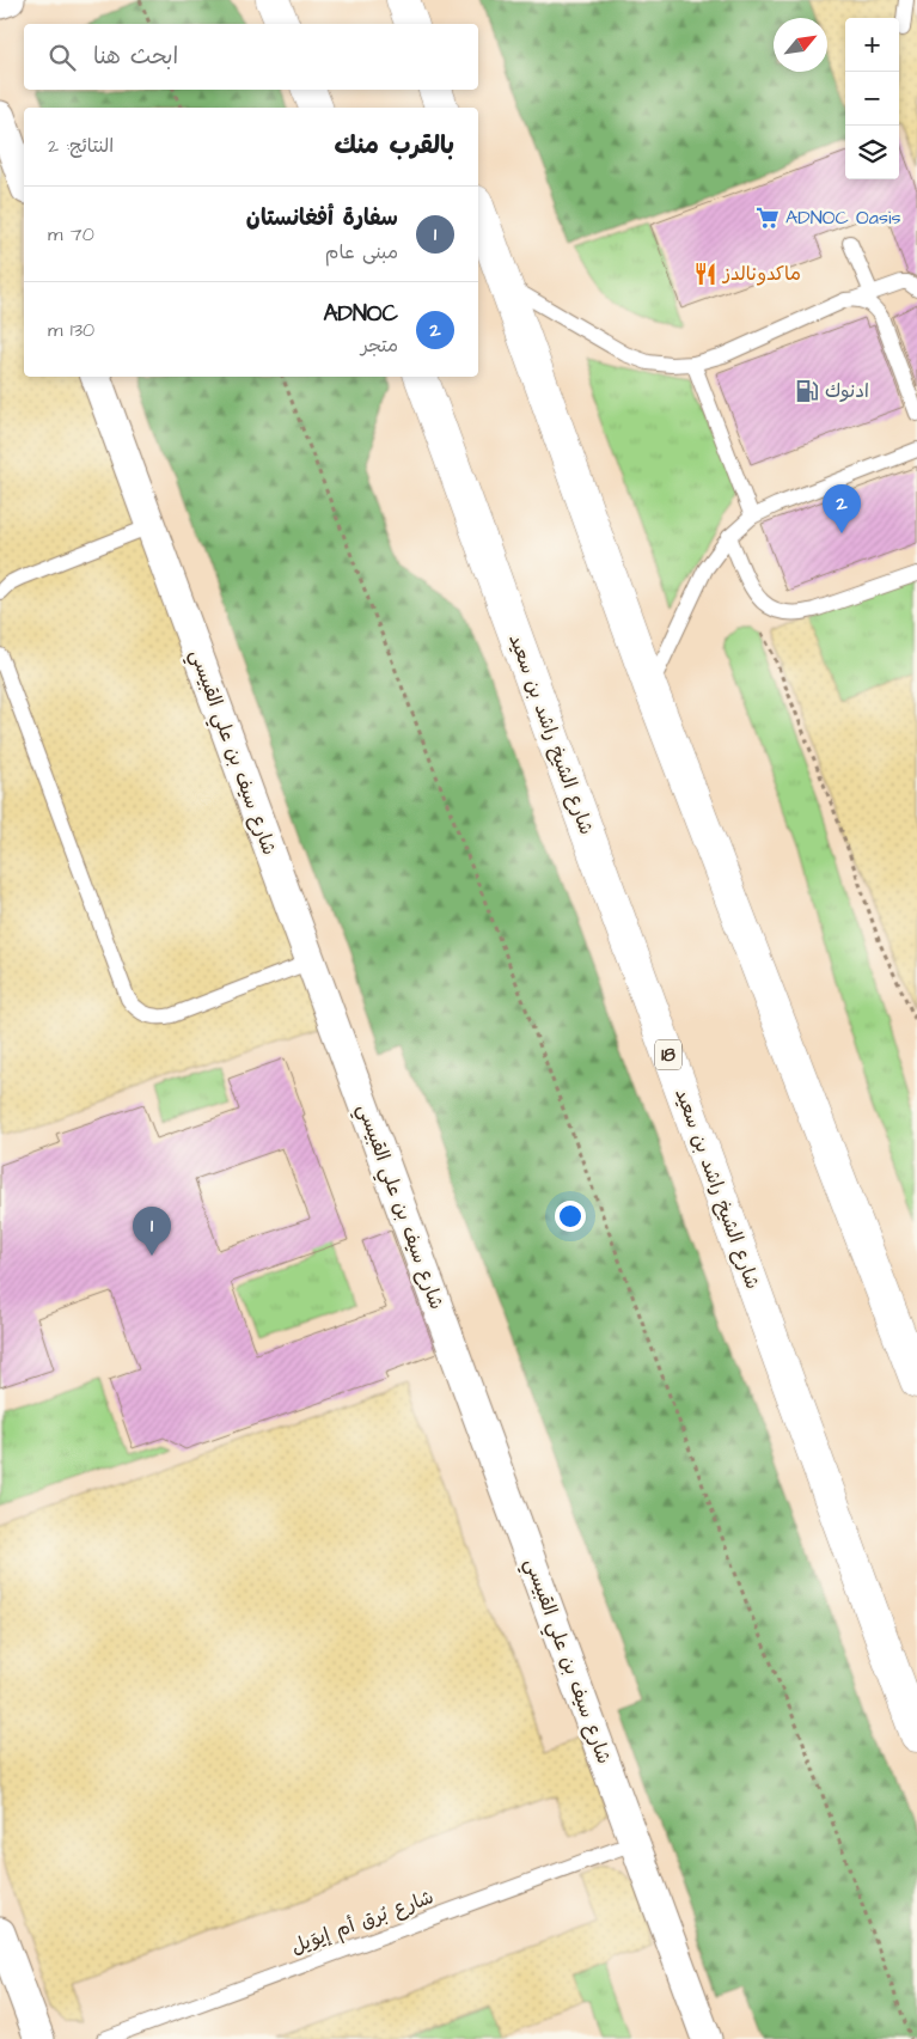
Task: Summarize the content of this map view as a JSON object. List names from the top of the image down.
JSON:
{
  "streets": {
    "main road": ["شارع الشيخ راشد بن سعيد", "18"],
    "street": ["شارع سيف بن علي القبيسي"],
    "lane": ["شارع بُرق أم إيوَيل"]
  },
  "crossings": [
    ["شارع سيف بن علي القبيسي", "شارع بُرق أم إيوَيل"]
  ],
  "places": {
    "supermarket": ["ADNOC Oasis"],
    "restaurant": ["ماكدونالدز"],
    "fuel station": ["ادنوك"]
  },
  "north": "top right",
  "page": {
    "map_buttons": ["+", "−"],
    "search": "ابحث هنا",
    "heading": ["بالقرب منك", "النتائج: 2"],
    "list": [
      {
        "mark": "1",
        "name": "سفارة أفغانستان",
        "note": "مبنى عام",
        "value": "70 m"
      },
      {
        "mark": "2",
        "name": "ADNOC",
        "note": "متجر",
        "value": "130 m"
      }
    ],
    "pins": ["2", "1"]
  }
}
